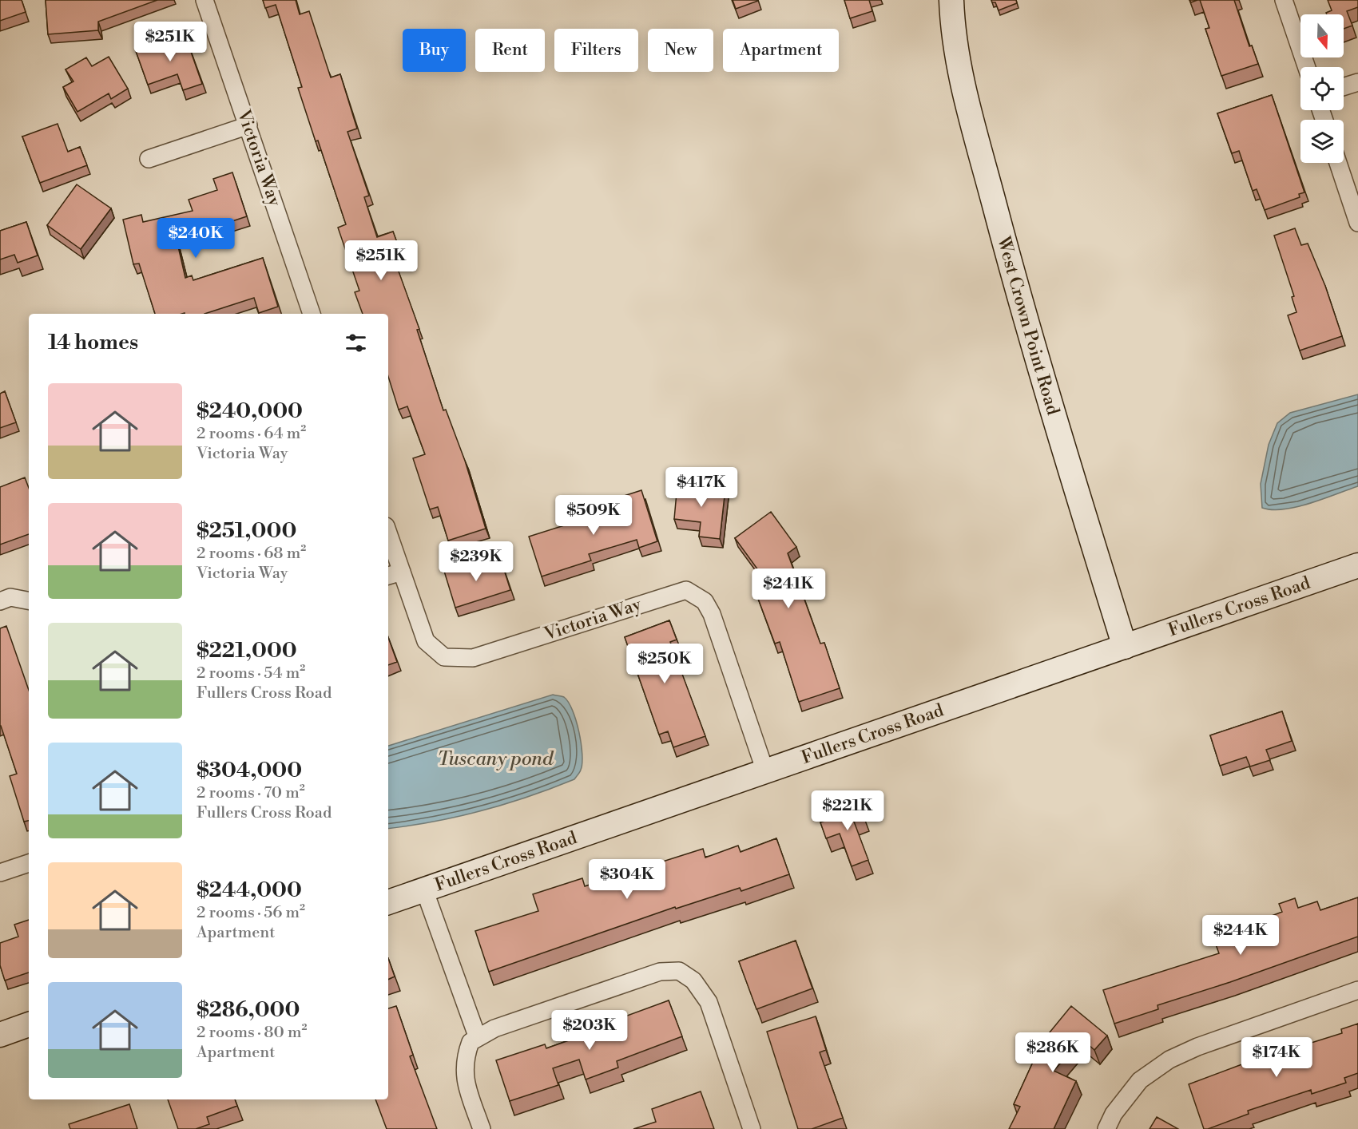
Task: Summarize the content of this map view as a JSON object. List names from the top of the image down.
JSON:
{
  "streets": {
    "street": ["Victoria Way", "West Crown Point Road", "Fullers Cross Road"]
  },
  "crossings": [
    ["Victoria Way", "Fullers Cross Road"],
    ["West Crown Point Road", "Fullers Cross Road"]
  ],
  "water": ["Tuscany pond"],
  "north": "bottom",
  "page": {
    "price": [
      "$251K",
      "$240K",
      "$251K",
      "$417K",
      "$509K",
      "$239K",
      "$241K",
      "$250K",
      "$221K",
      "$304K",
      "$244K",
      "$203K",
      "$286K",
      "$174K"
    ],
    "chip": [
      "Buy",
      "Rent",
      "Filters",
      "New",
      "Apartment"
    ],
    "heading": "14 homes",
    "list": [
      {
        "name": "$240,000",
        "note": "2 rooms · 64 m² · Victoria Way"
      },
      {
        "name": "$251,000",
        "note": "2 rooms · 68 m² · Victoria Way"
      },
      {
        "name": "$221,000",
        "note": "2 rooms · 54 m² · Fullers Cross Road"
      },
      {
        "name": "$304,000",
        "note": "2 rooms · 70 m² · Fullers Cross Road"
      },
      {
        "name": "$244,000",
        "note": "2 rooms · 56 m² · Apartment"
      },
      {
        "name": "$286,000",
        "note": "2 rooms · 80 m² · Apartment"
      }
    ]
  }
}
